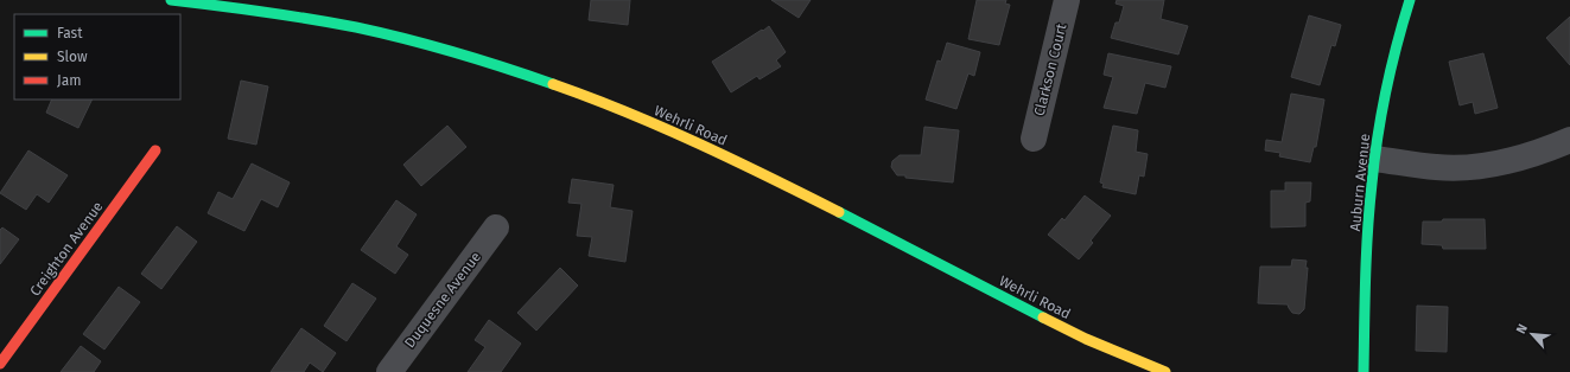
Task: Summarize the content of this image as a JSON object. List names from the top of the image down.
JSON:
{
  "streets": {
    "street": [
      "Clarkson Court",
      "Wehrli Road",
      "Auburn Avenue",
      "Creighton Avenue",
      "Duquesne Avenue"
    ]
  },
  "legend": ["Fast", "Slow", "Jam"],
  "north": "top left"
}
